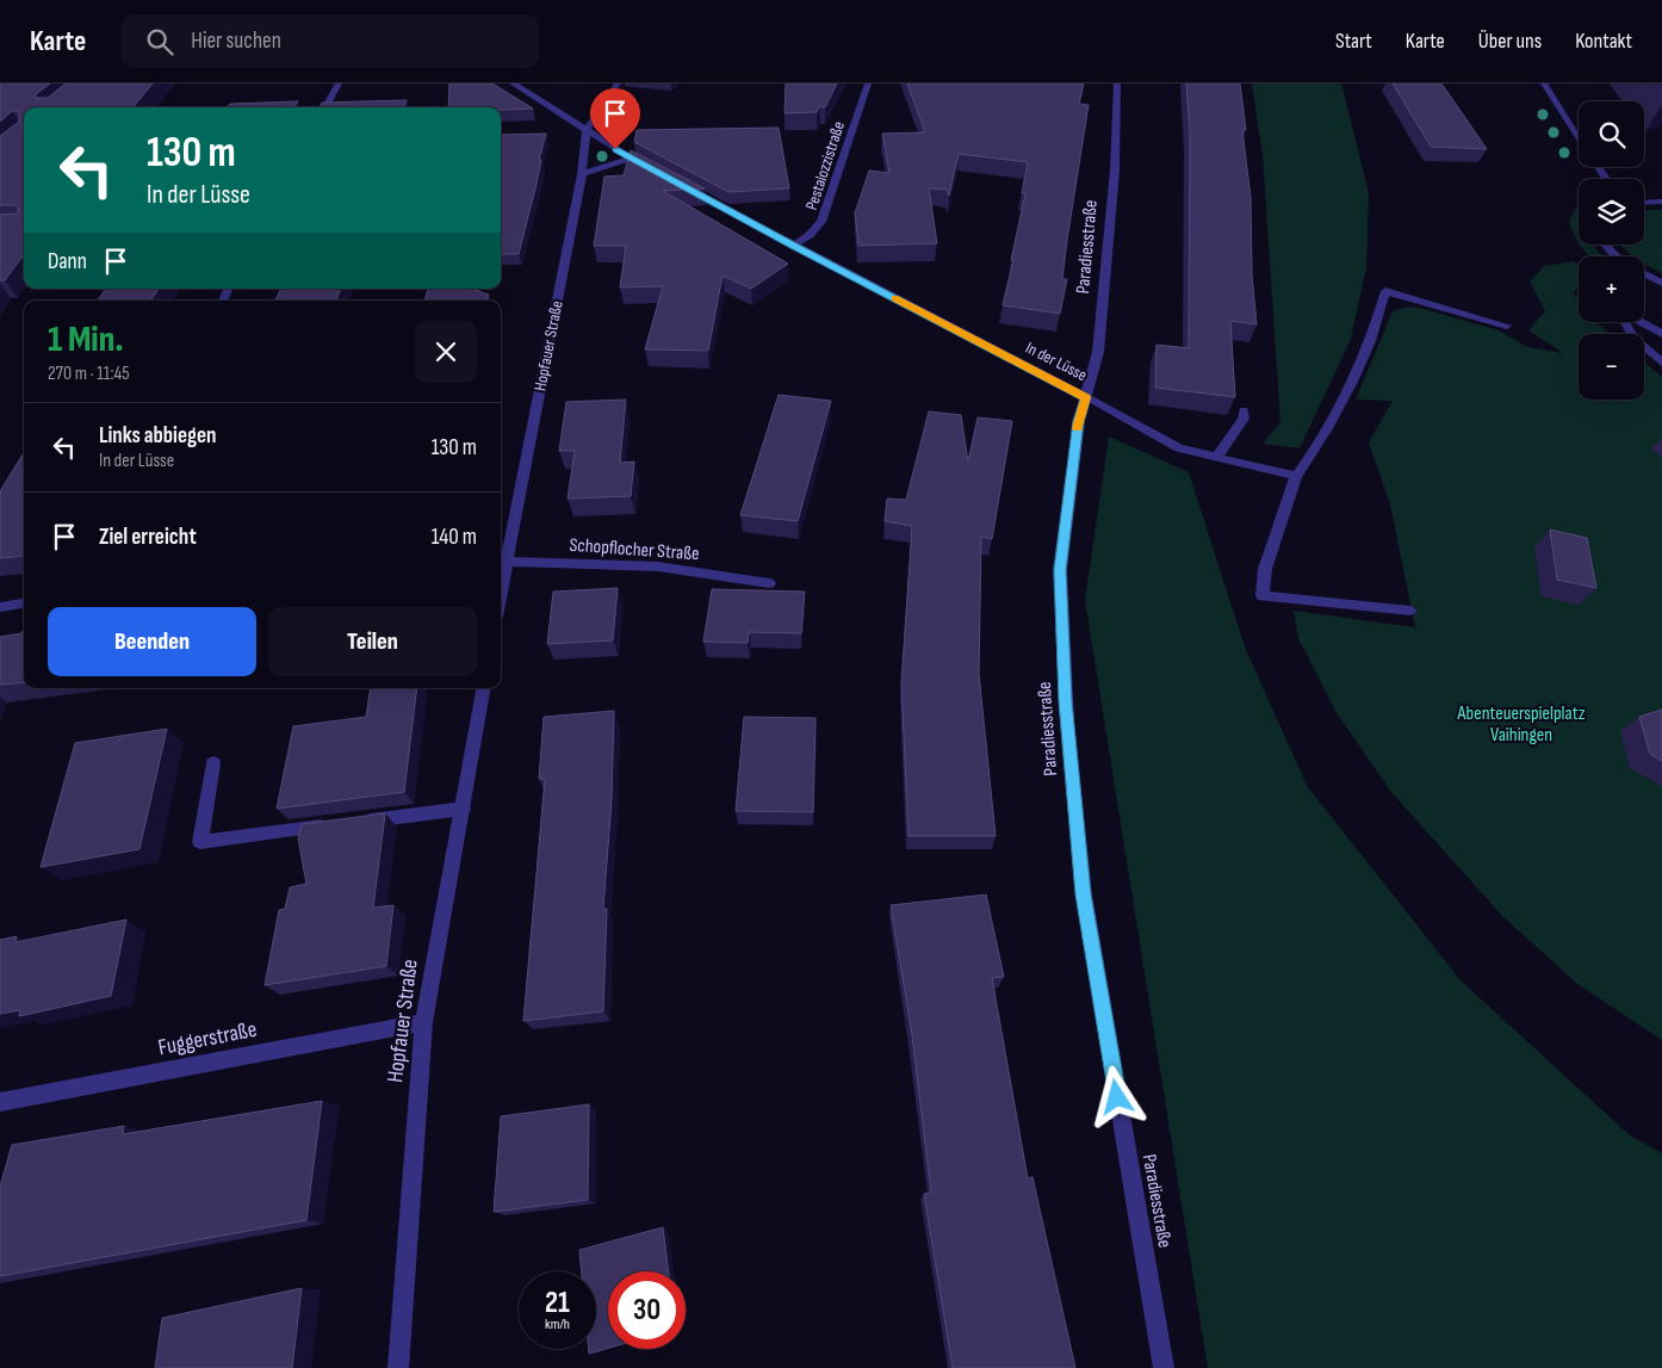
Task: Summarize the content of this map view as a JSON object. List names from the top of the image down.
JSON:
{
  "streets": {
    "street": [
      "Pestalozzistraße",
      "Paradiesstraße",
      "Hopfauer Straße",
      "In der Lüsse",
      "Schopflocher Straße",
      "Fuggerstraße"
    ]
  },
  "crossings": [
    ["Pestalozzistraße", "In der Lüsse"],
    ["Paradiesstraße", "In der Lüsse"],
    ["Hopfauer Straße", "Schopflocher Straße"],
    ["Hopfauer Straße", "Fuggerstraße"]
  ],
  "parks": ["Abenteuerspielplatz Vaihingen"],
  "page": {
    "header": "Karte",
    "search": "Hier suchen",
    "nav": [
      "Start",
      "Karte",
      "Über uns",
      "Kontakt"
    ],
    "map_buttons": ["+", "−"],
    "turn": ["130 m", "In der Lüsse"],
    "then": "Dann",
    "heading": ["1 Min.", "270 m · 11:45"],
    "list": [
      {
        "name": "Links abbiegen",
        "note": "In der Lüsse",
        "value": "130 m"
      },
      {
        "name": "Ziel erreicht",
        "value": "140 m"
      }
    ],
    "buttons": ["Beenden", "Teilen"],
    "speed": "21 km/h",
    "limit": "30"
  }
}
